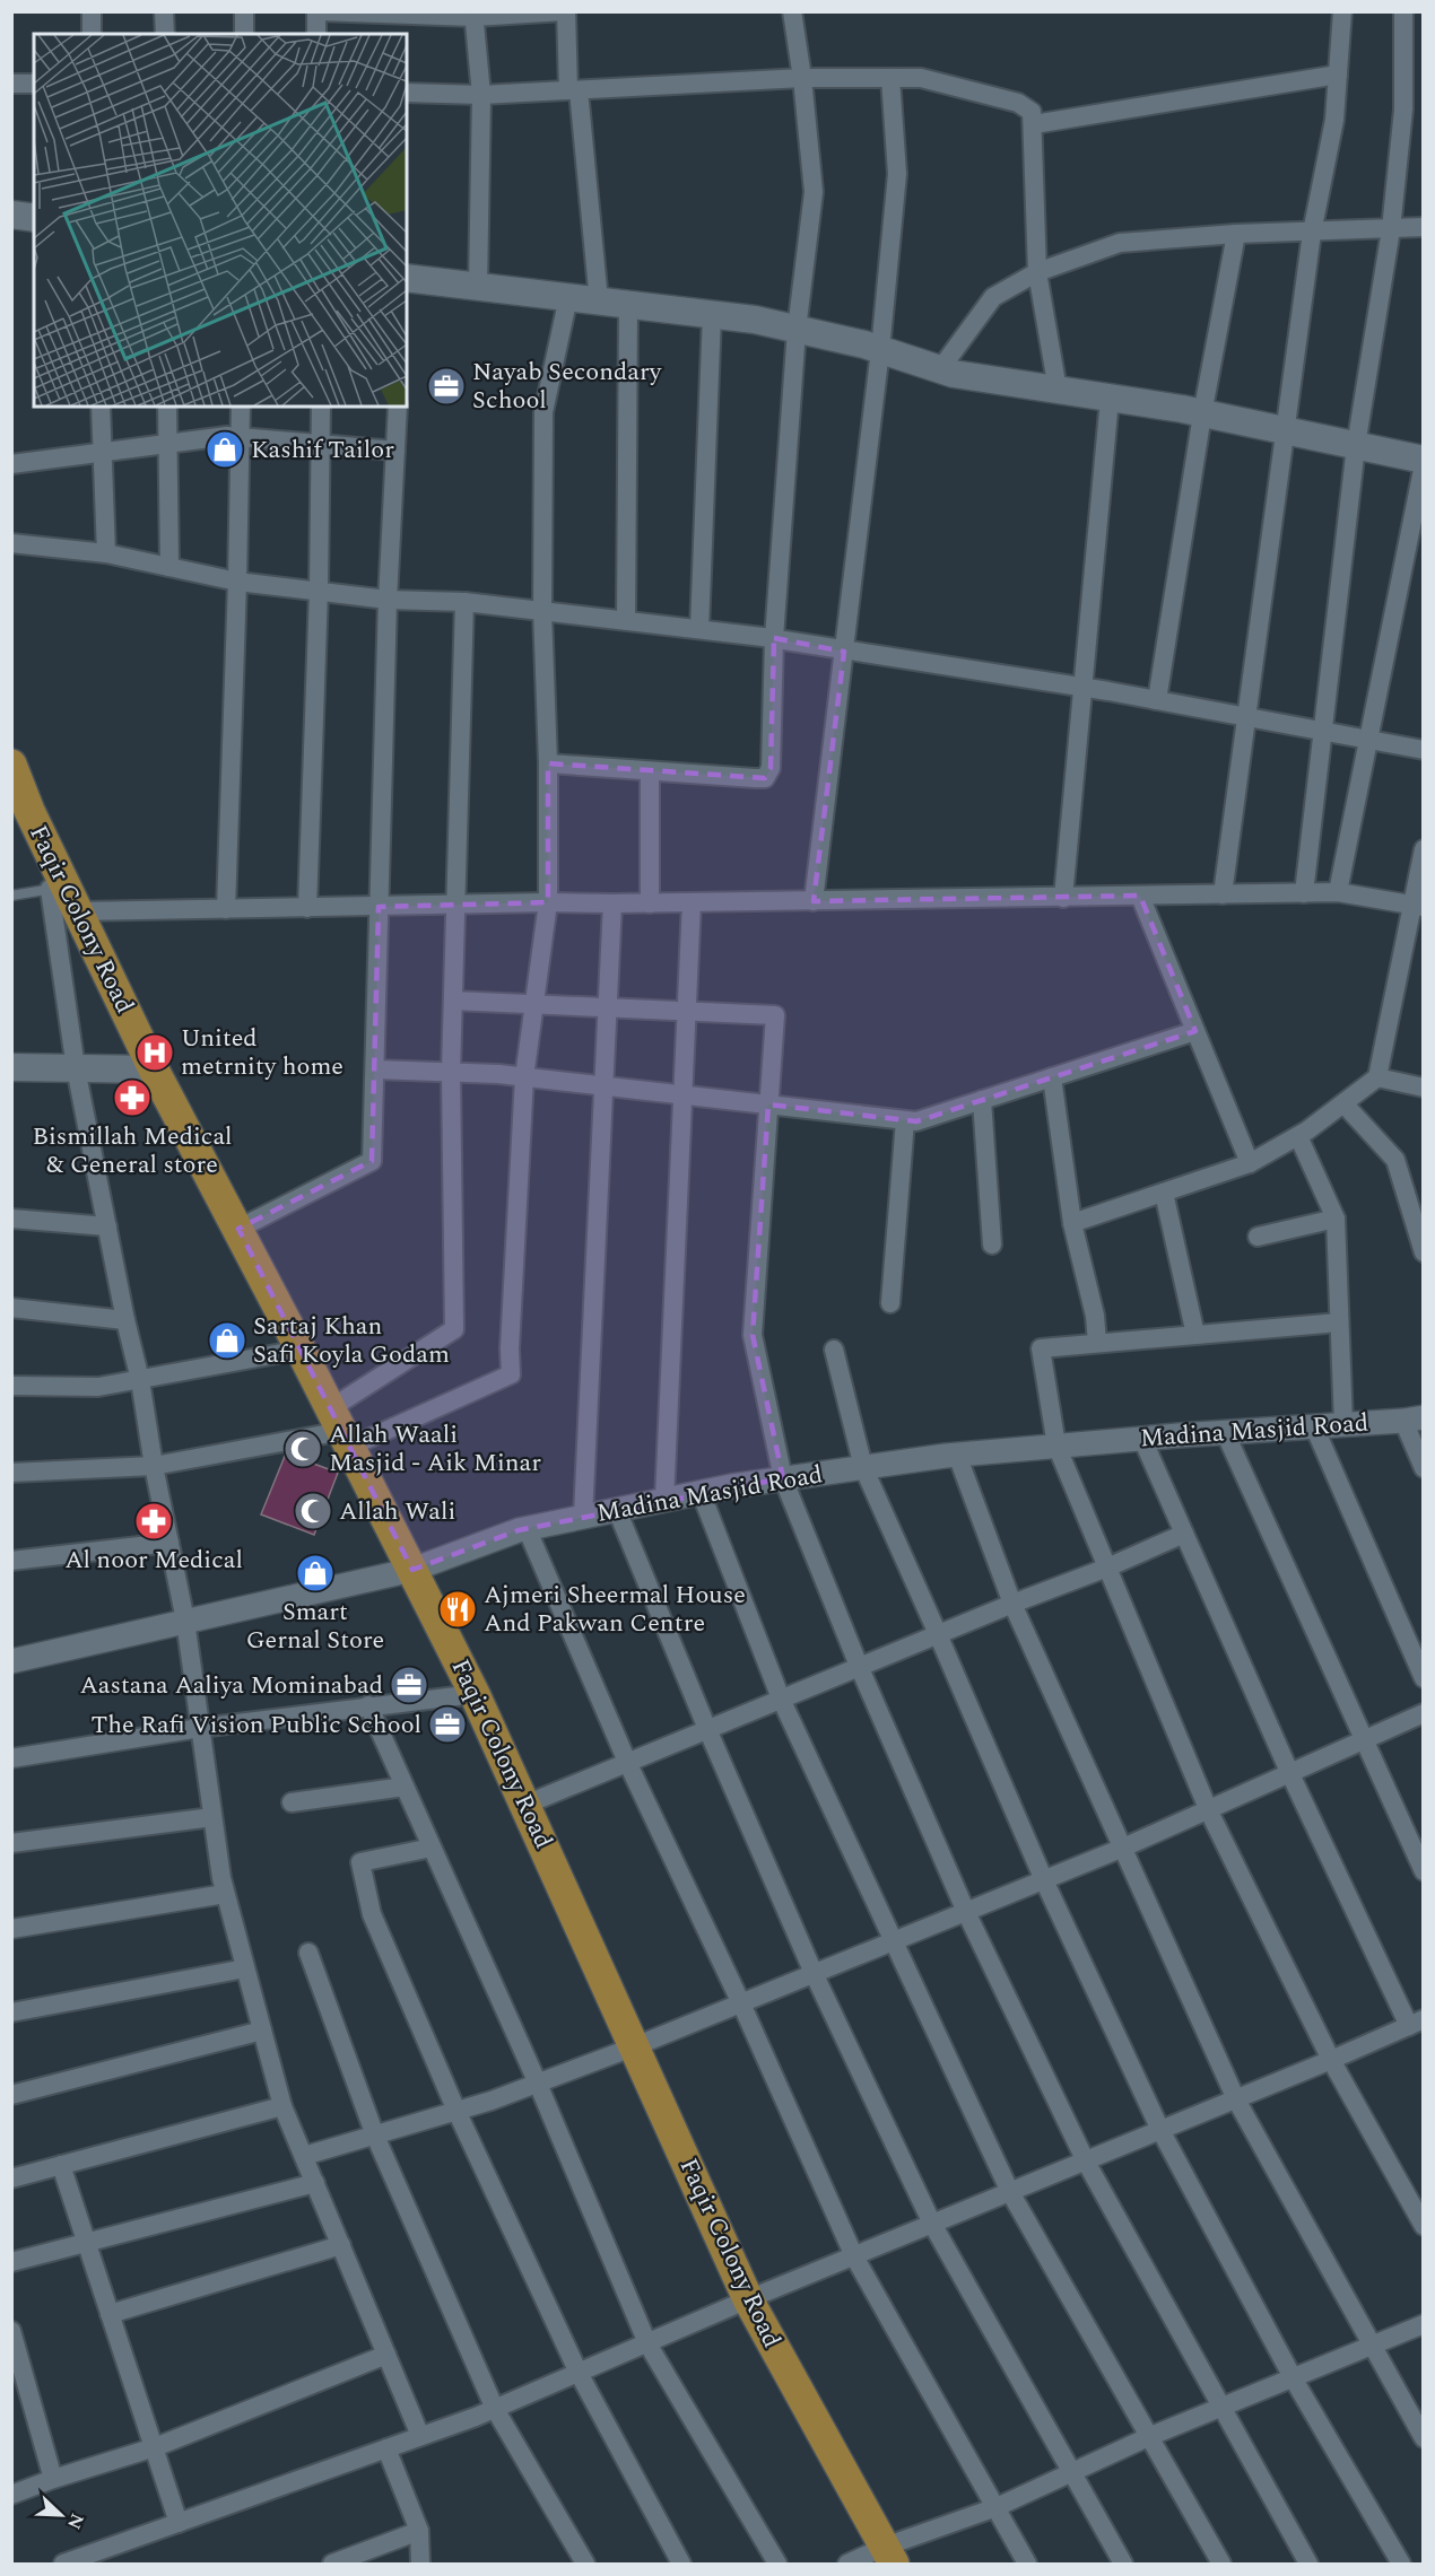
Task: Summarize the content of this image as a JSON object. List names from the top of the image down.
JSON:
{
  "streets": {
    "main road": ["Faqir Colony Road"],
    "street": ["Madina Masjid Road"]
  },
  "crossings": [
    ["Faqir Colony Road", "Madina Masjid Road"]
  ],
  "places": {
    "office": ["Nayab Secondary School", "Aastana Aaliya Mominabad", "The Rafi Vision Public School"],
    "shop": ["Kashif Tailor", "Sartaj Khan Safi Koyla Godam", "Smart Gernal Store"],
    "hospital": ["United metrnity home"],
    "pharmacy": ["Bismillah Medical & General store", "Al noor Medical"],
    "mosque": ["Allah Waali Masjid - Aik Minar", "Allah Wali"],
    "restaurant": ["Ajmeri Sheermal House And Pakwan Centre"]
  },
  "north": "bottom right"
}
